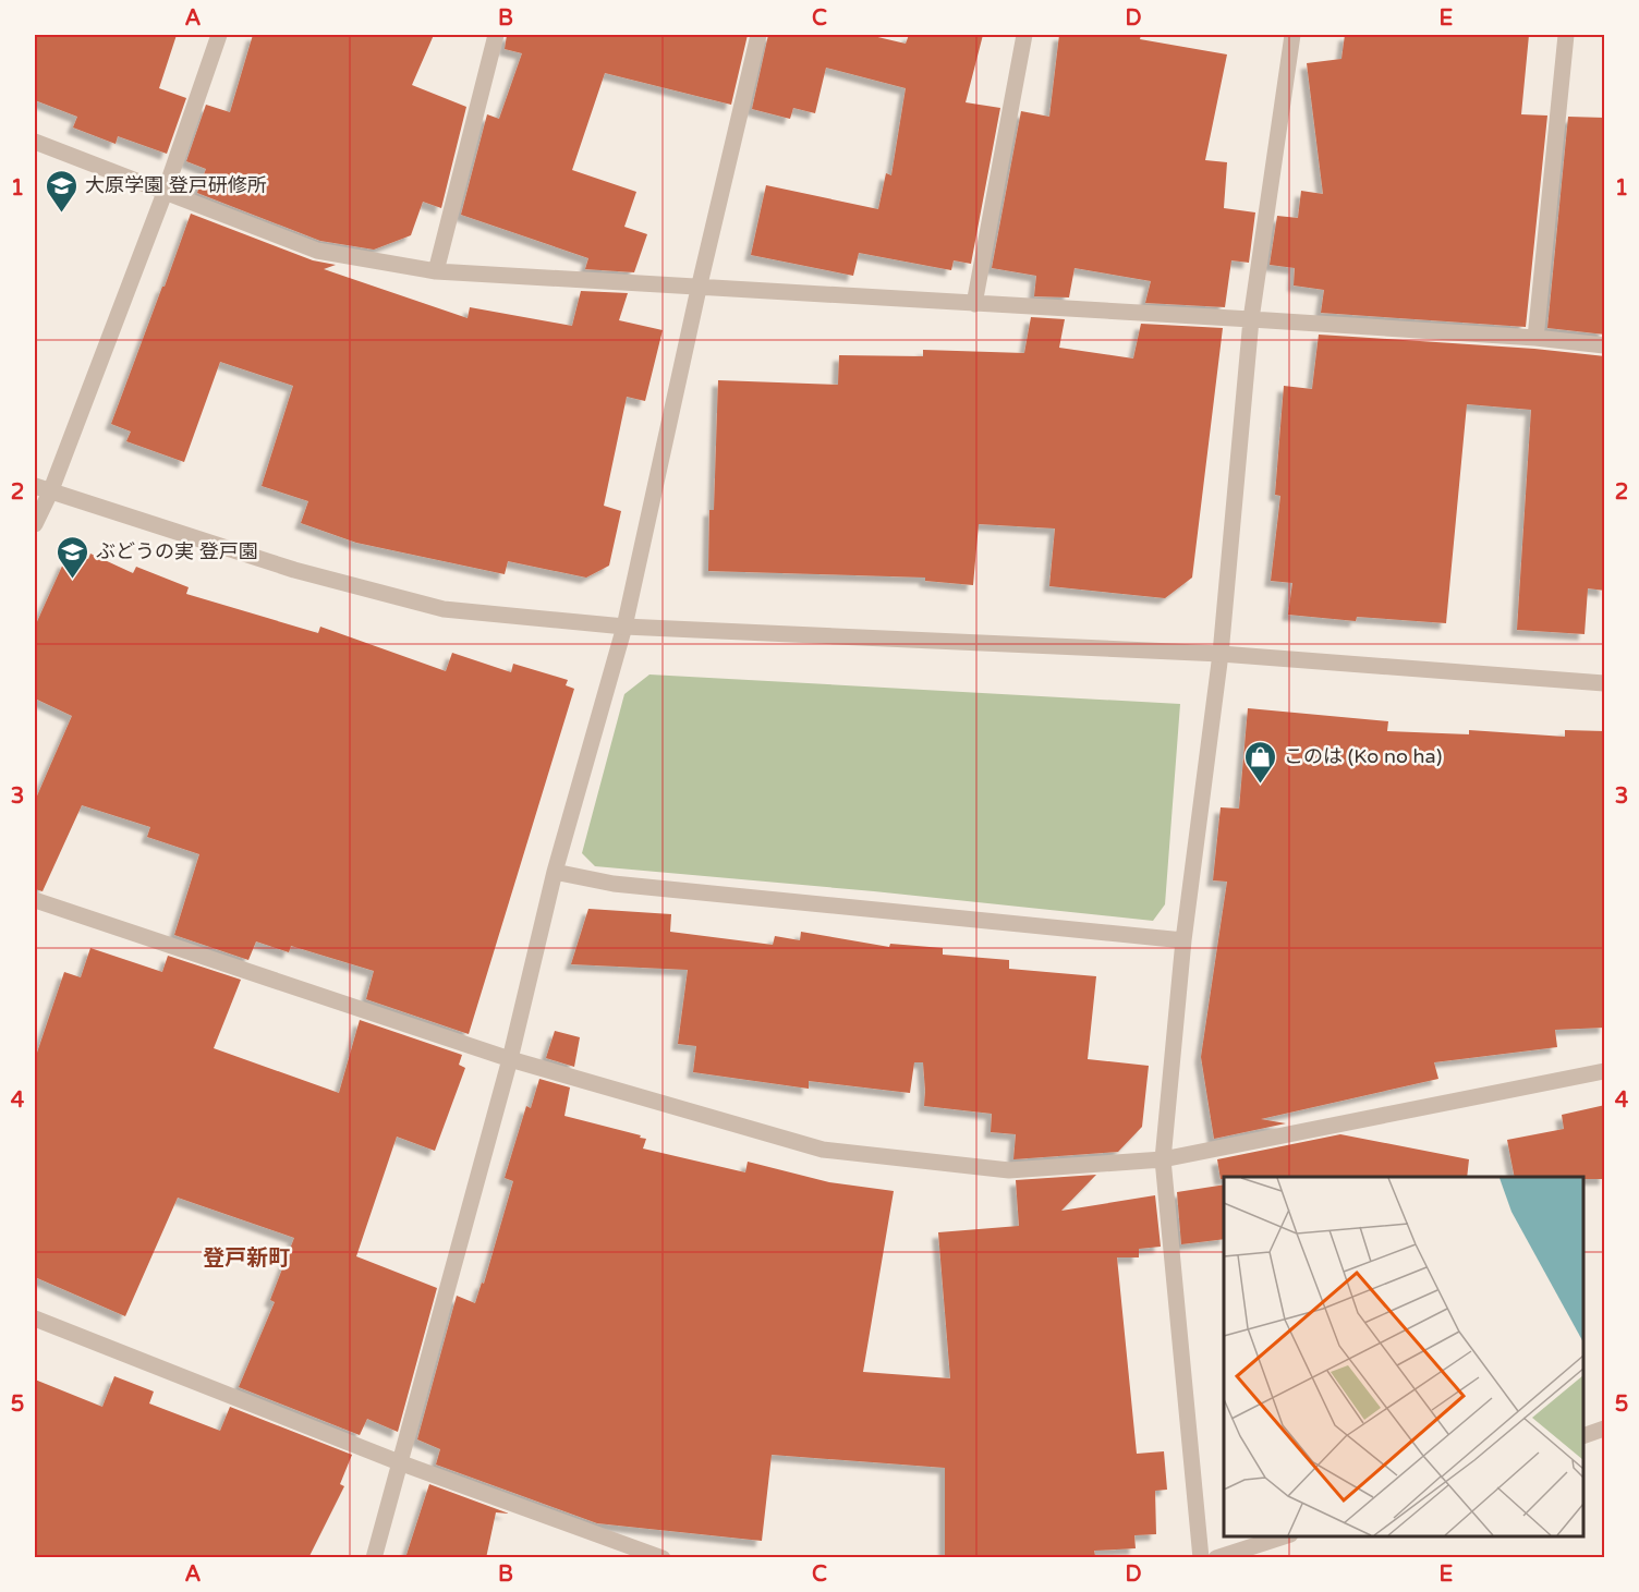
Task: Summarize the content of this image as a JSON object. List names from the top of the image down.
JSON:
{
  "districts": ["登戸新町"],
  "places": {
    "school or university": ["大原学園 登戸研修所", "ぶどうの実 登戸園"],
    "shop": ["このは (Ko no ha)"]
  },
  "grid": {
    "columns": [
      "A",
      "B",
      "C",
      "D",
      "E"
    ],
    "rows": [
      "1",
      "2",
      "3",
      "4",
      "5"
    ]
  }
}
